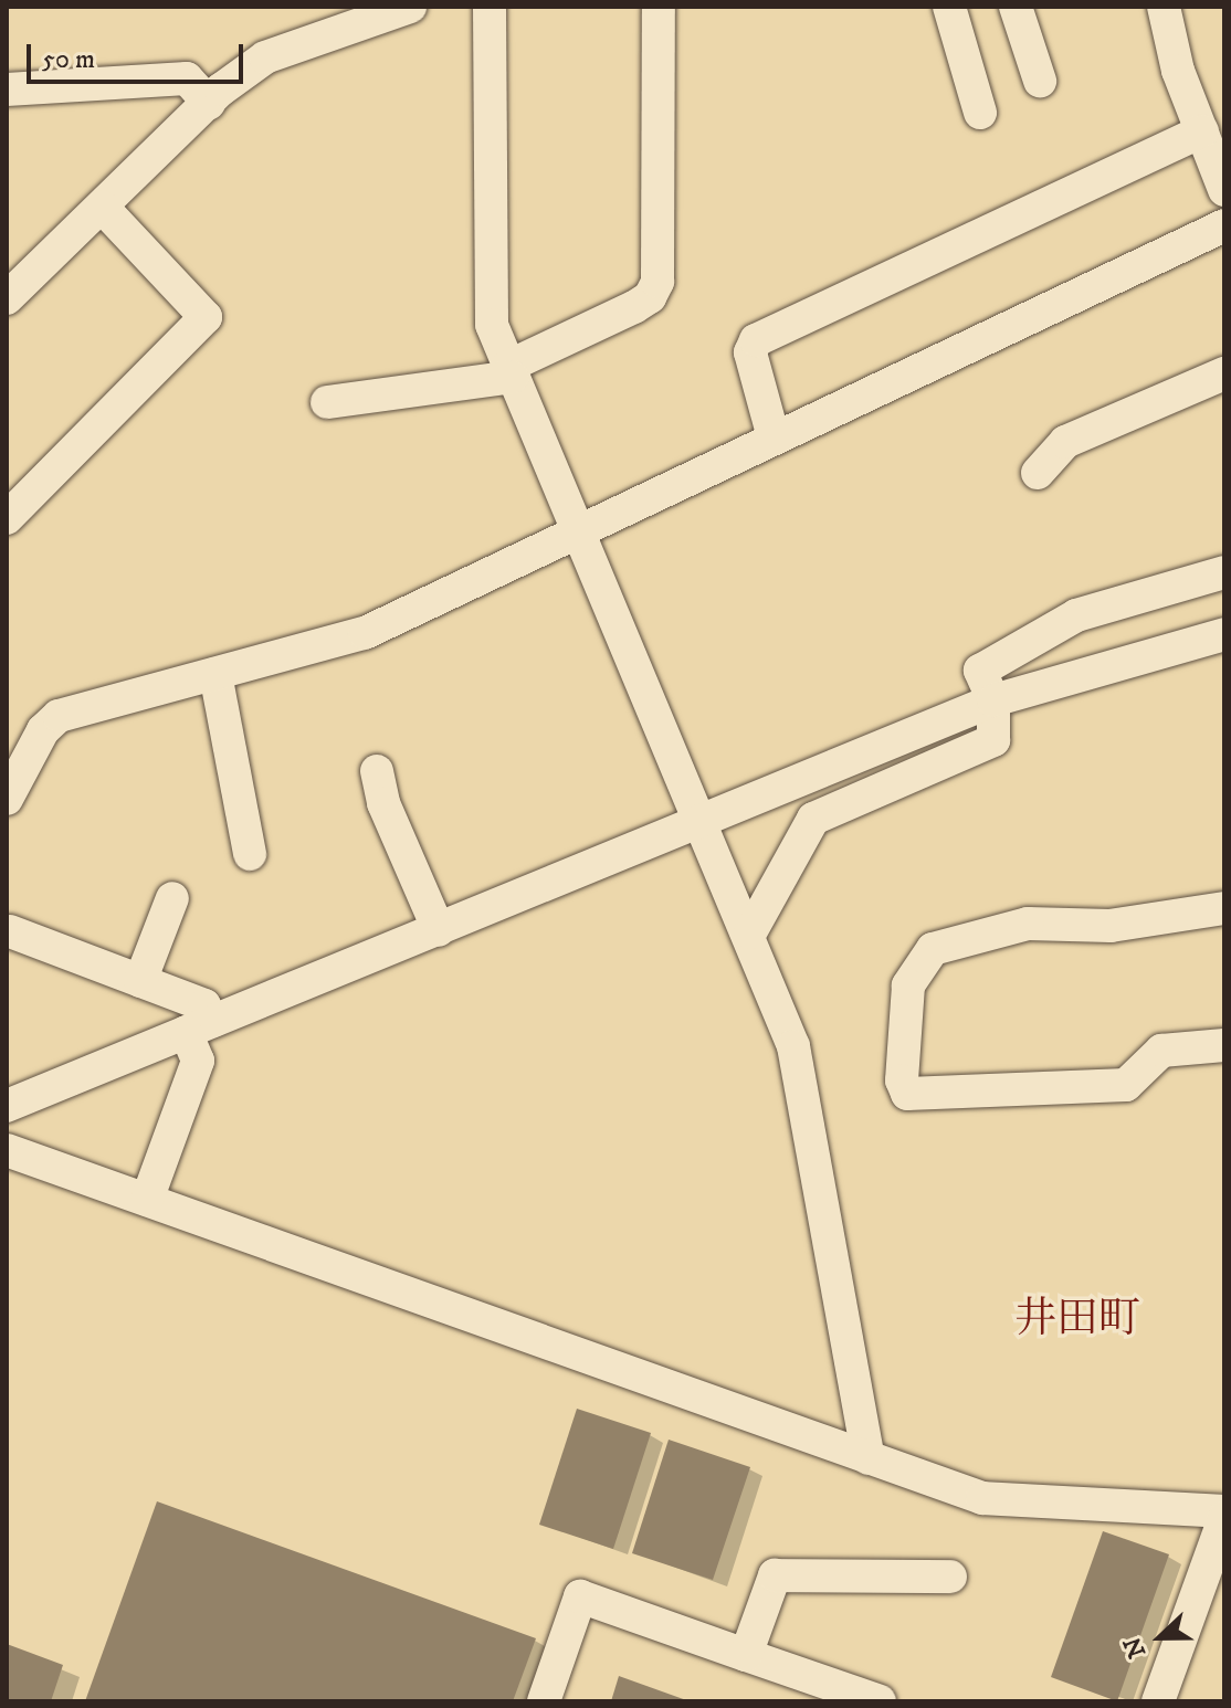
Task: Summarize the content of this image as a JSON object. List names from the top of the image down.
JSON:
{
  "districts": ["井田町"],
  "scale_bar": "50 m",
  "north": "left"
}
